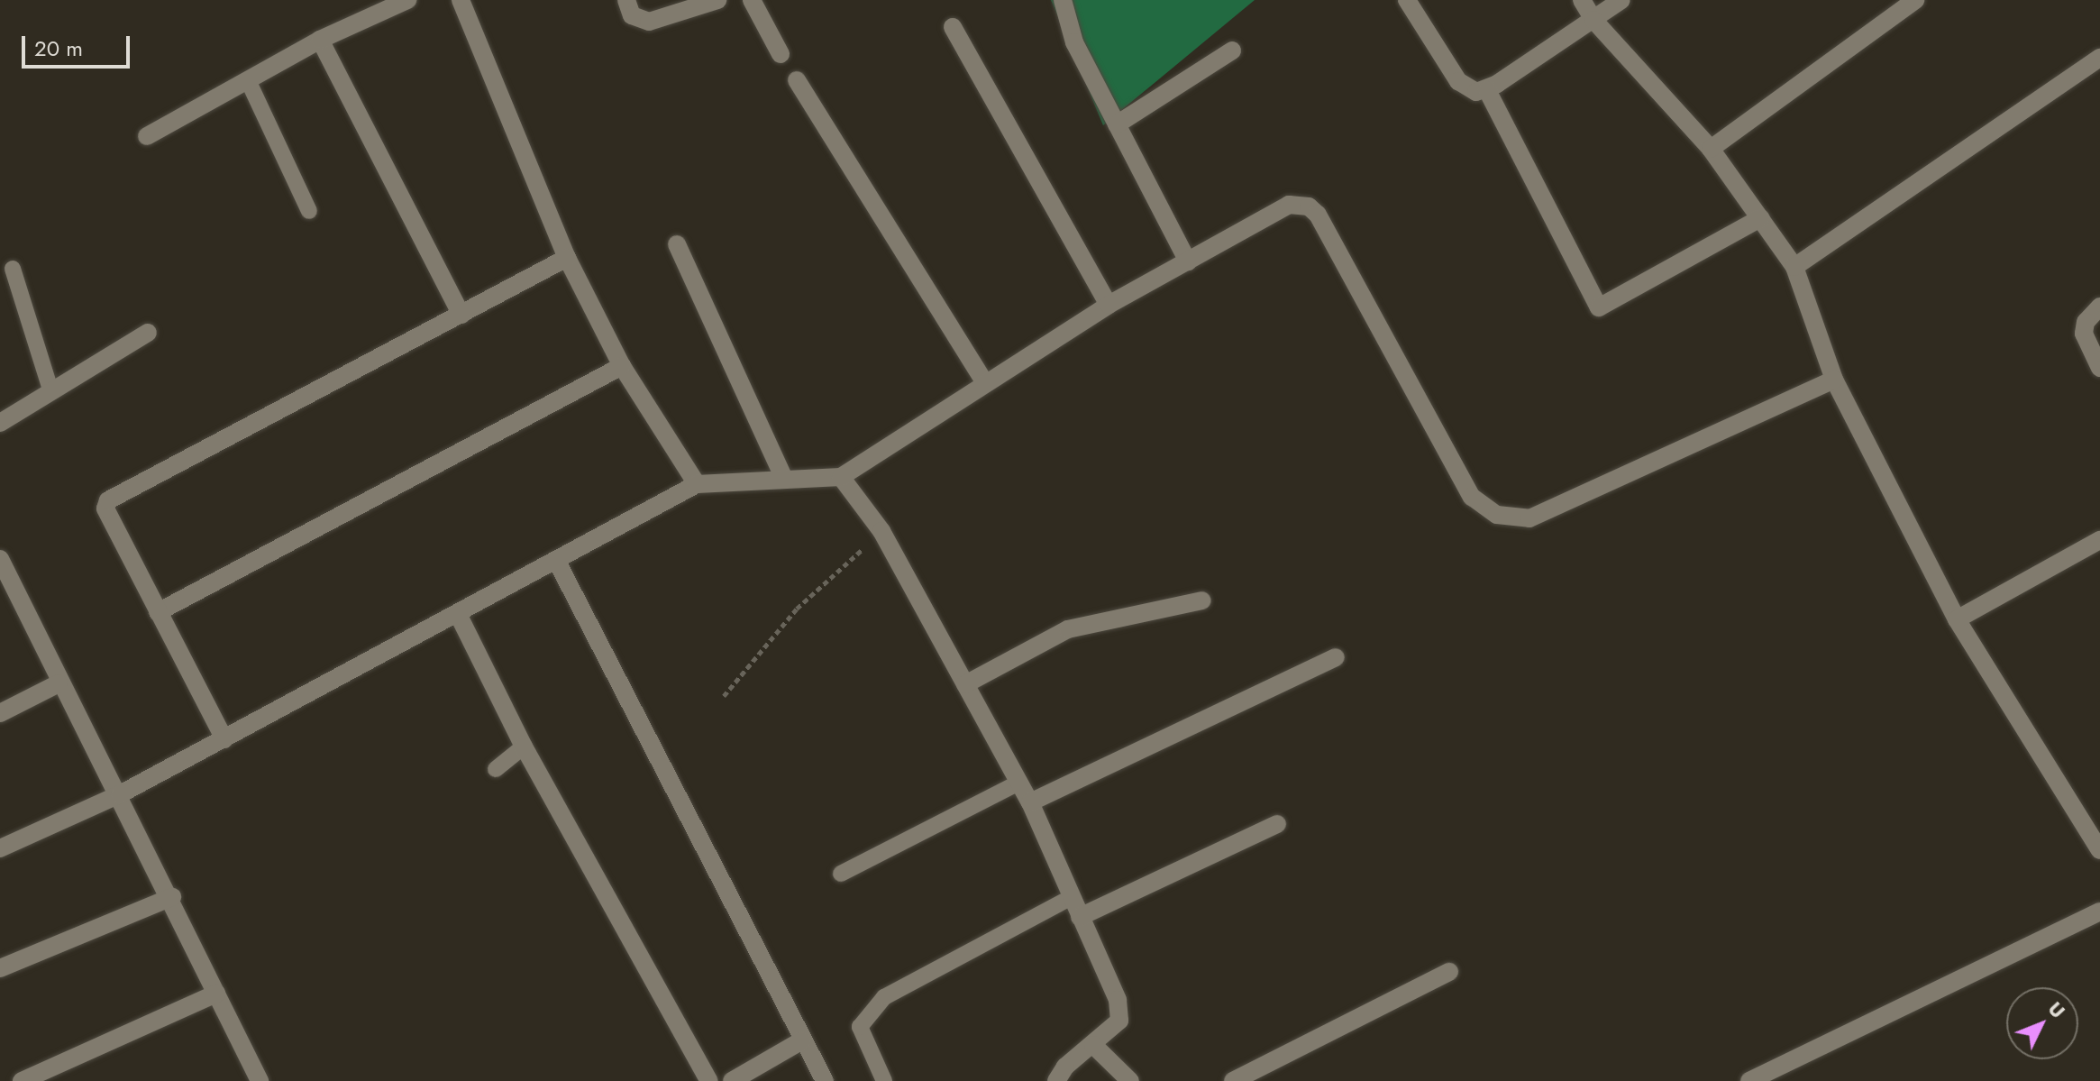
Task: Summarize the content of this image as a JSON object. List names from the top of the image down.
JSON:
{
  "scale_bar": "20 m",
  "north": "top right"
}
